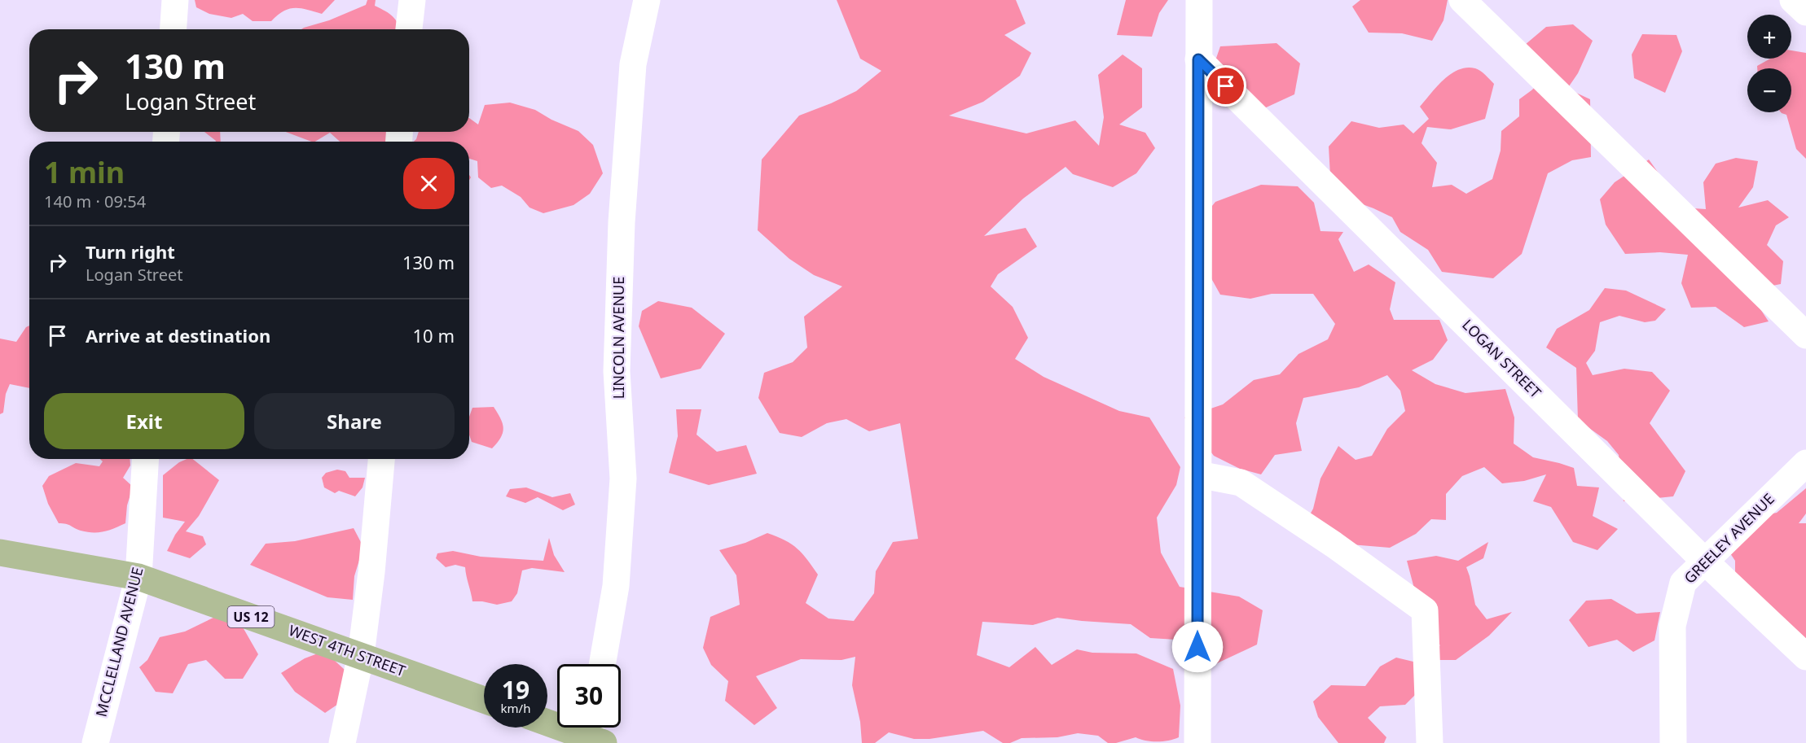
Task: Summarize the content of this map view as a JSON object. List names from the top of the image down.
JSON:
{
  "streets": {
    "main road": ["US 12", "WEST 4TH STREET"],
    "street": [
      "LINCOLN AVENUE",
      "LOGAN STREET",
      "GREELEY AVENUE",
      "MCCLELLAND AVENUE"
    ]
  },
  "crossings": [
    ["LOGAN STREET", "GREELEY AVENUE"],
    ["MCCLELLAND AVENUE", "WEST 4TH STREET"]
  ],
  "page": {
    "map_buttons": ["+", "−"],
    "turn": ["130 m", "Logan Street"],
    "heading": ["1 min", "140 m · 09:54"],
    "list": [
      {
        "name": "Turn right",
        "note": "Logan Street",
        "value": "130 m"
      },
      {
        "name": "Arrive at destination",
        "value": "10 m"
      }
    ],
    "buttons": ["Exit", "Share"],
    "speed": "19 km/h",
    "limit": "30"
  }
}
